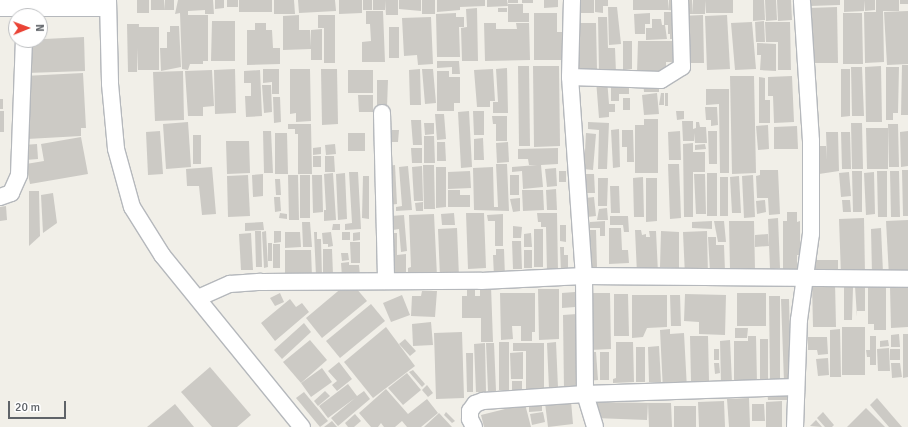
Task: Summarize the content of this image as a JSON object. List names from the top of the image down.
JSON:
{
  "scale_bar": "20 m",
  "north": "right"
}
